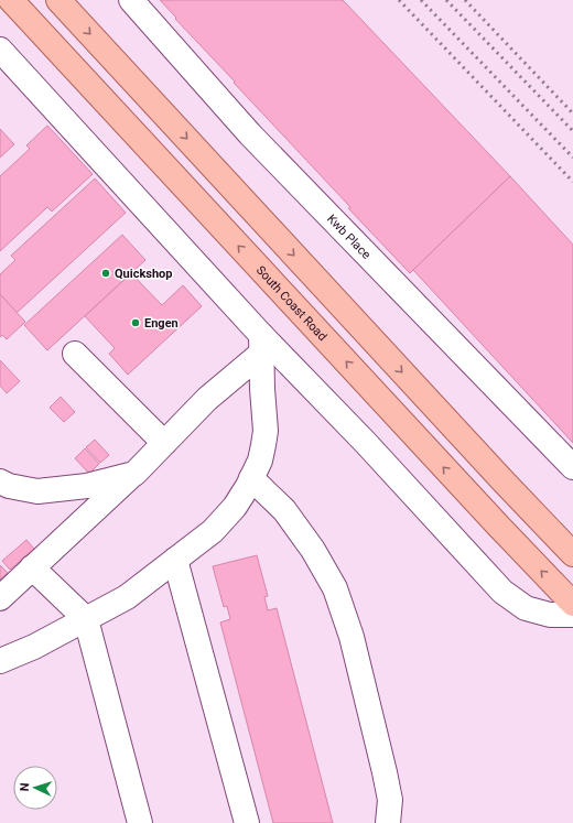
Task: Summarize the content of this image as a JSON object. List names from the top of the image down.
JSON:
{
  "streets": {
    "main road": ["South Coast Road"],
    "street": ["Kwb Place"]
  },
  "places": ["Quickshop", "Engen"],
  "north": "left"
}
